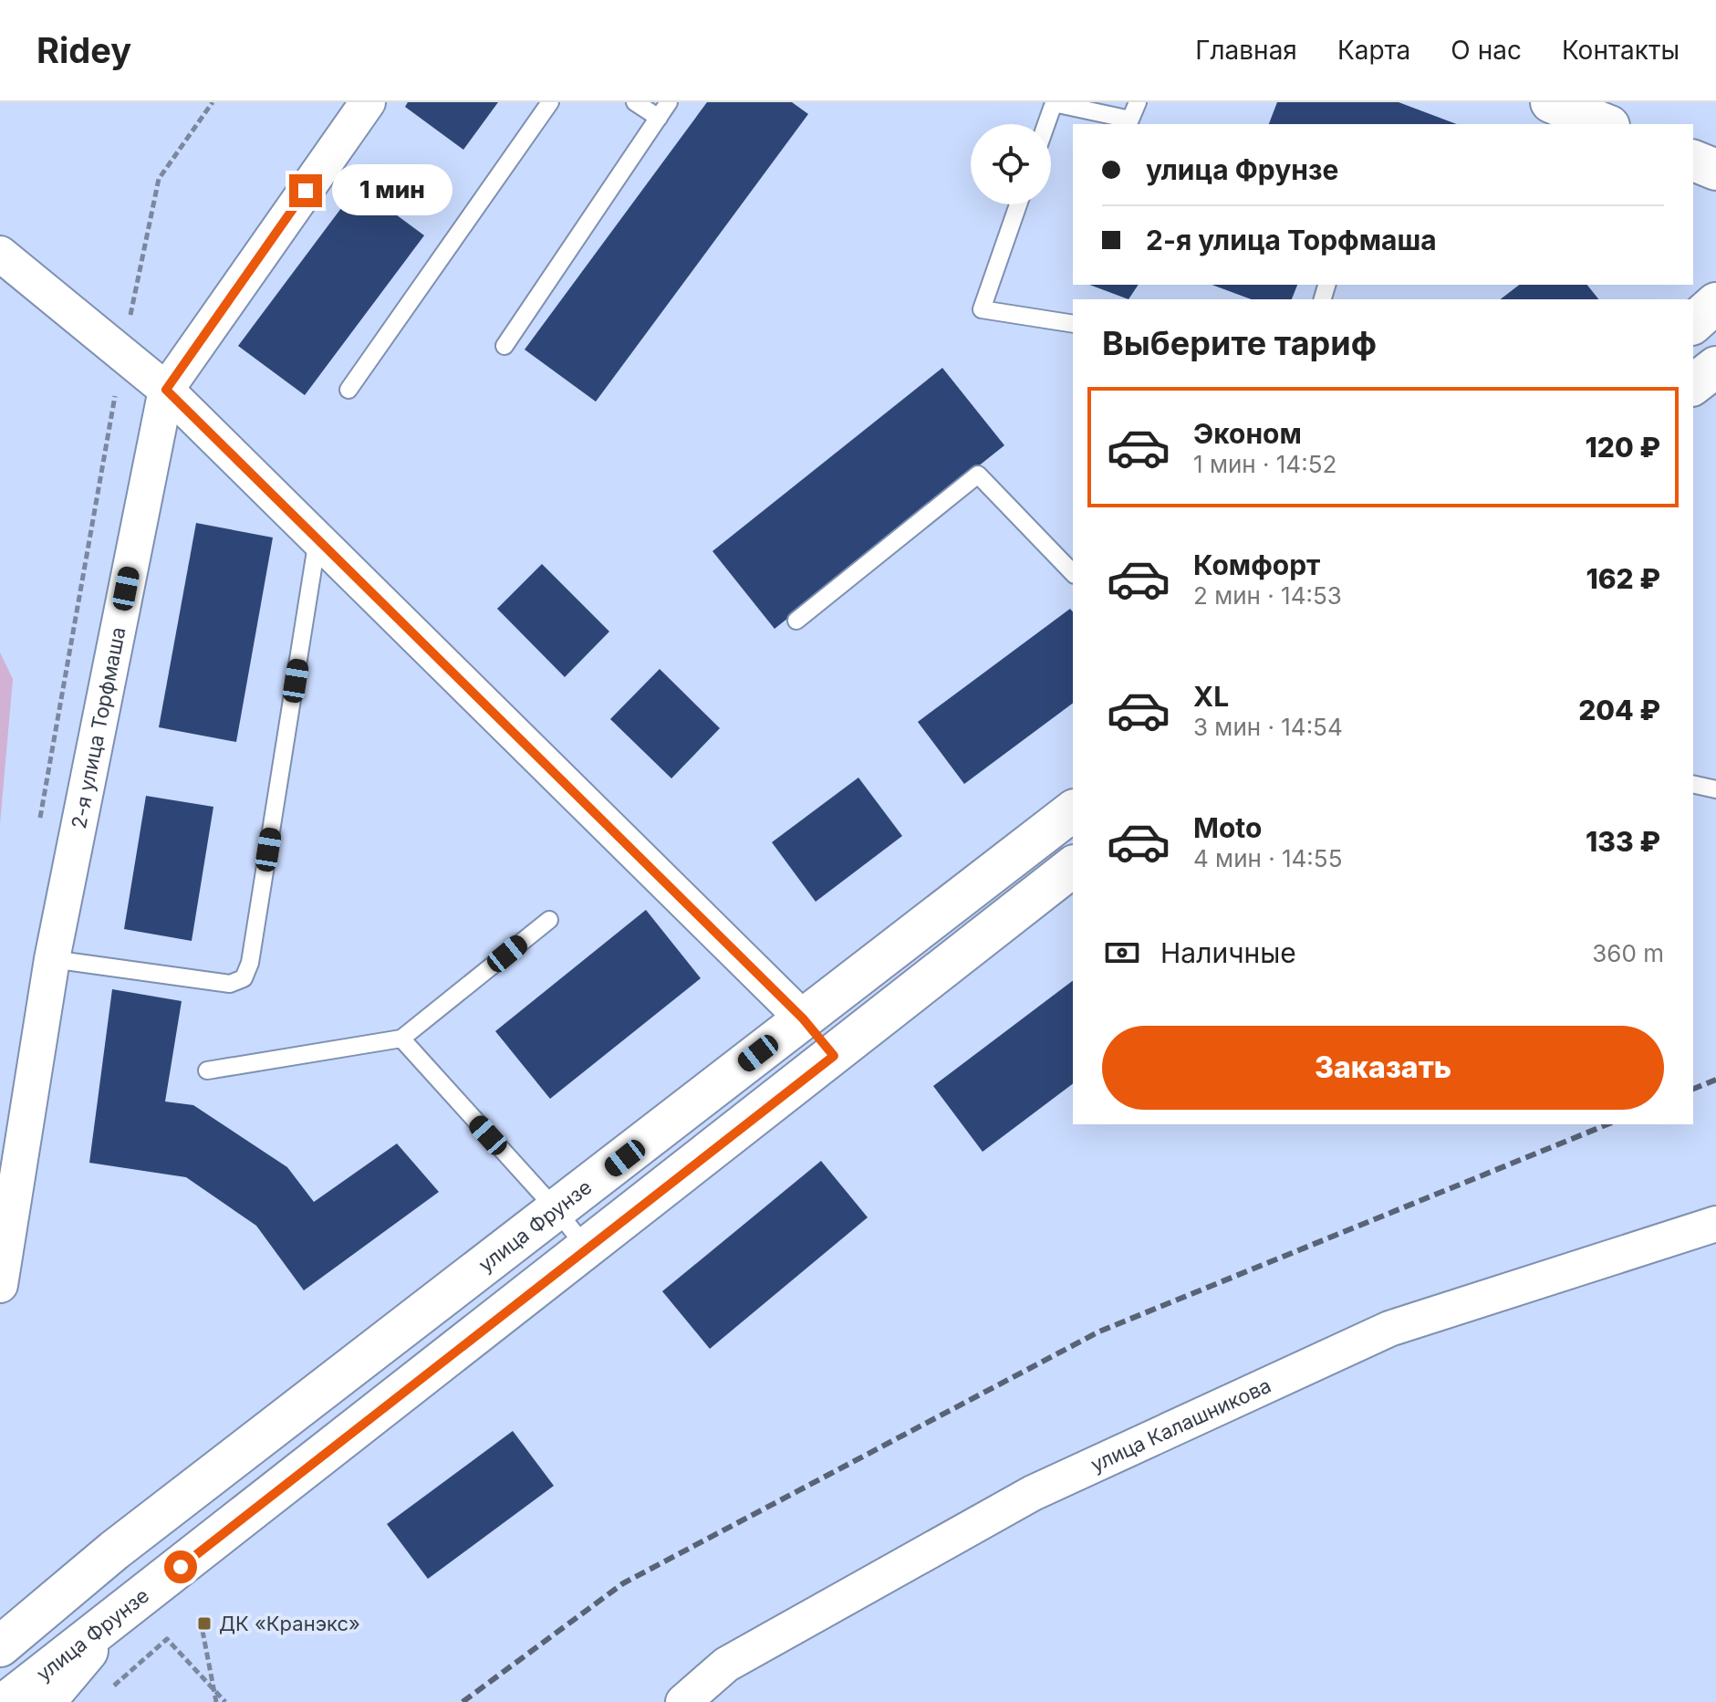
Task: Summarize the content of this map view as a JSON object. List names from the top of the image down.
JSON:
{
  "streets": {
    "main road": ["улица Фрунзе"],
    "street": ["2-я улица Торфмаша", "улица Калашникова"]
  },
  "places": {
    "transit": ["ДК «Кранэкс»"]
  },
  "page": {
    "header": "Ridey",
    "nav": [
      "Главная",
      "Карта",
      "О нас",
      "Контакты"
    ],
    "banner": ["улица Фрунзе", "2-я улица Торфмаша"],
    "bubble": "1 мин",
    "heading": "Выберите тариф",
    "list": [
      {
        "name": "Эконом",
        "note": "1 мин · 14:52",
        "value": "120 ₽"
      },
      {
        "name": "Комфорт",
        "note": "2 мин · 14:53",
        "value": "162 ₽"
      },
      {
        "name": "XL",
        "note": "3 мин · 14:54",
        "value": "204 ₽"
      },
      {
        "name": "Moto",
        "note": "4 мин · 14:55",
        "value": "133 ₽"
      }
    ],
    "pay": ["Наличные", "360 m"],
    "buttons": "Заказать"
  }
}
